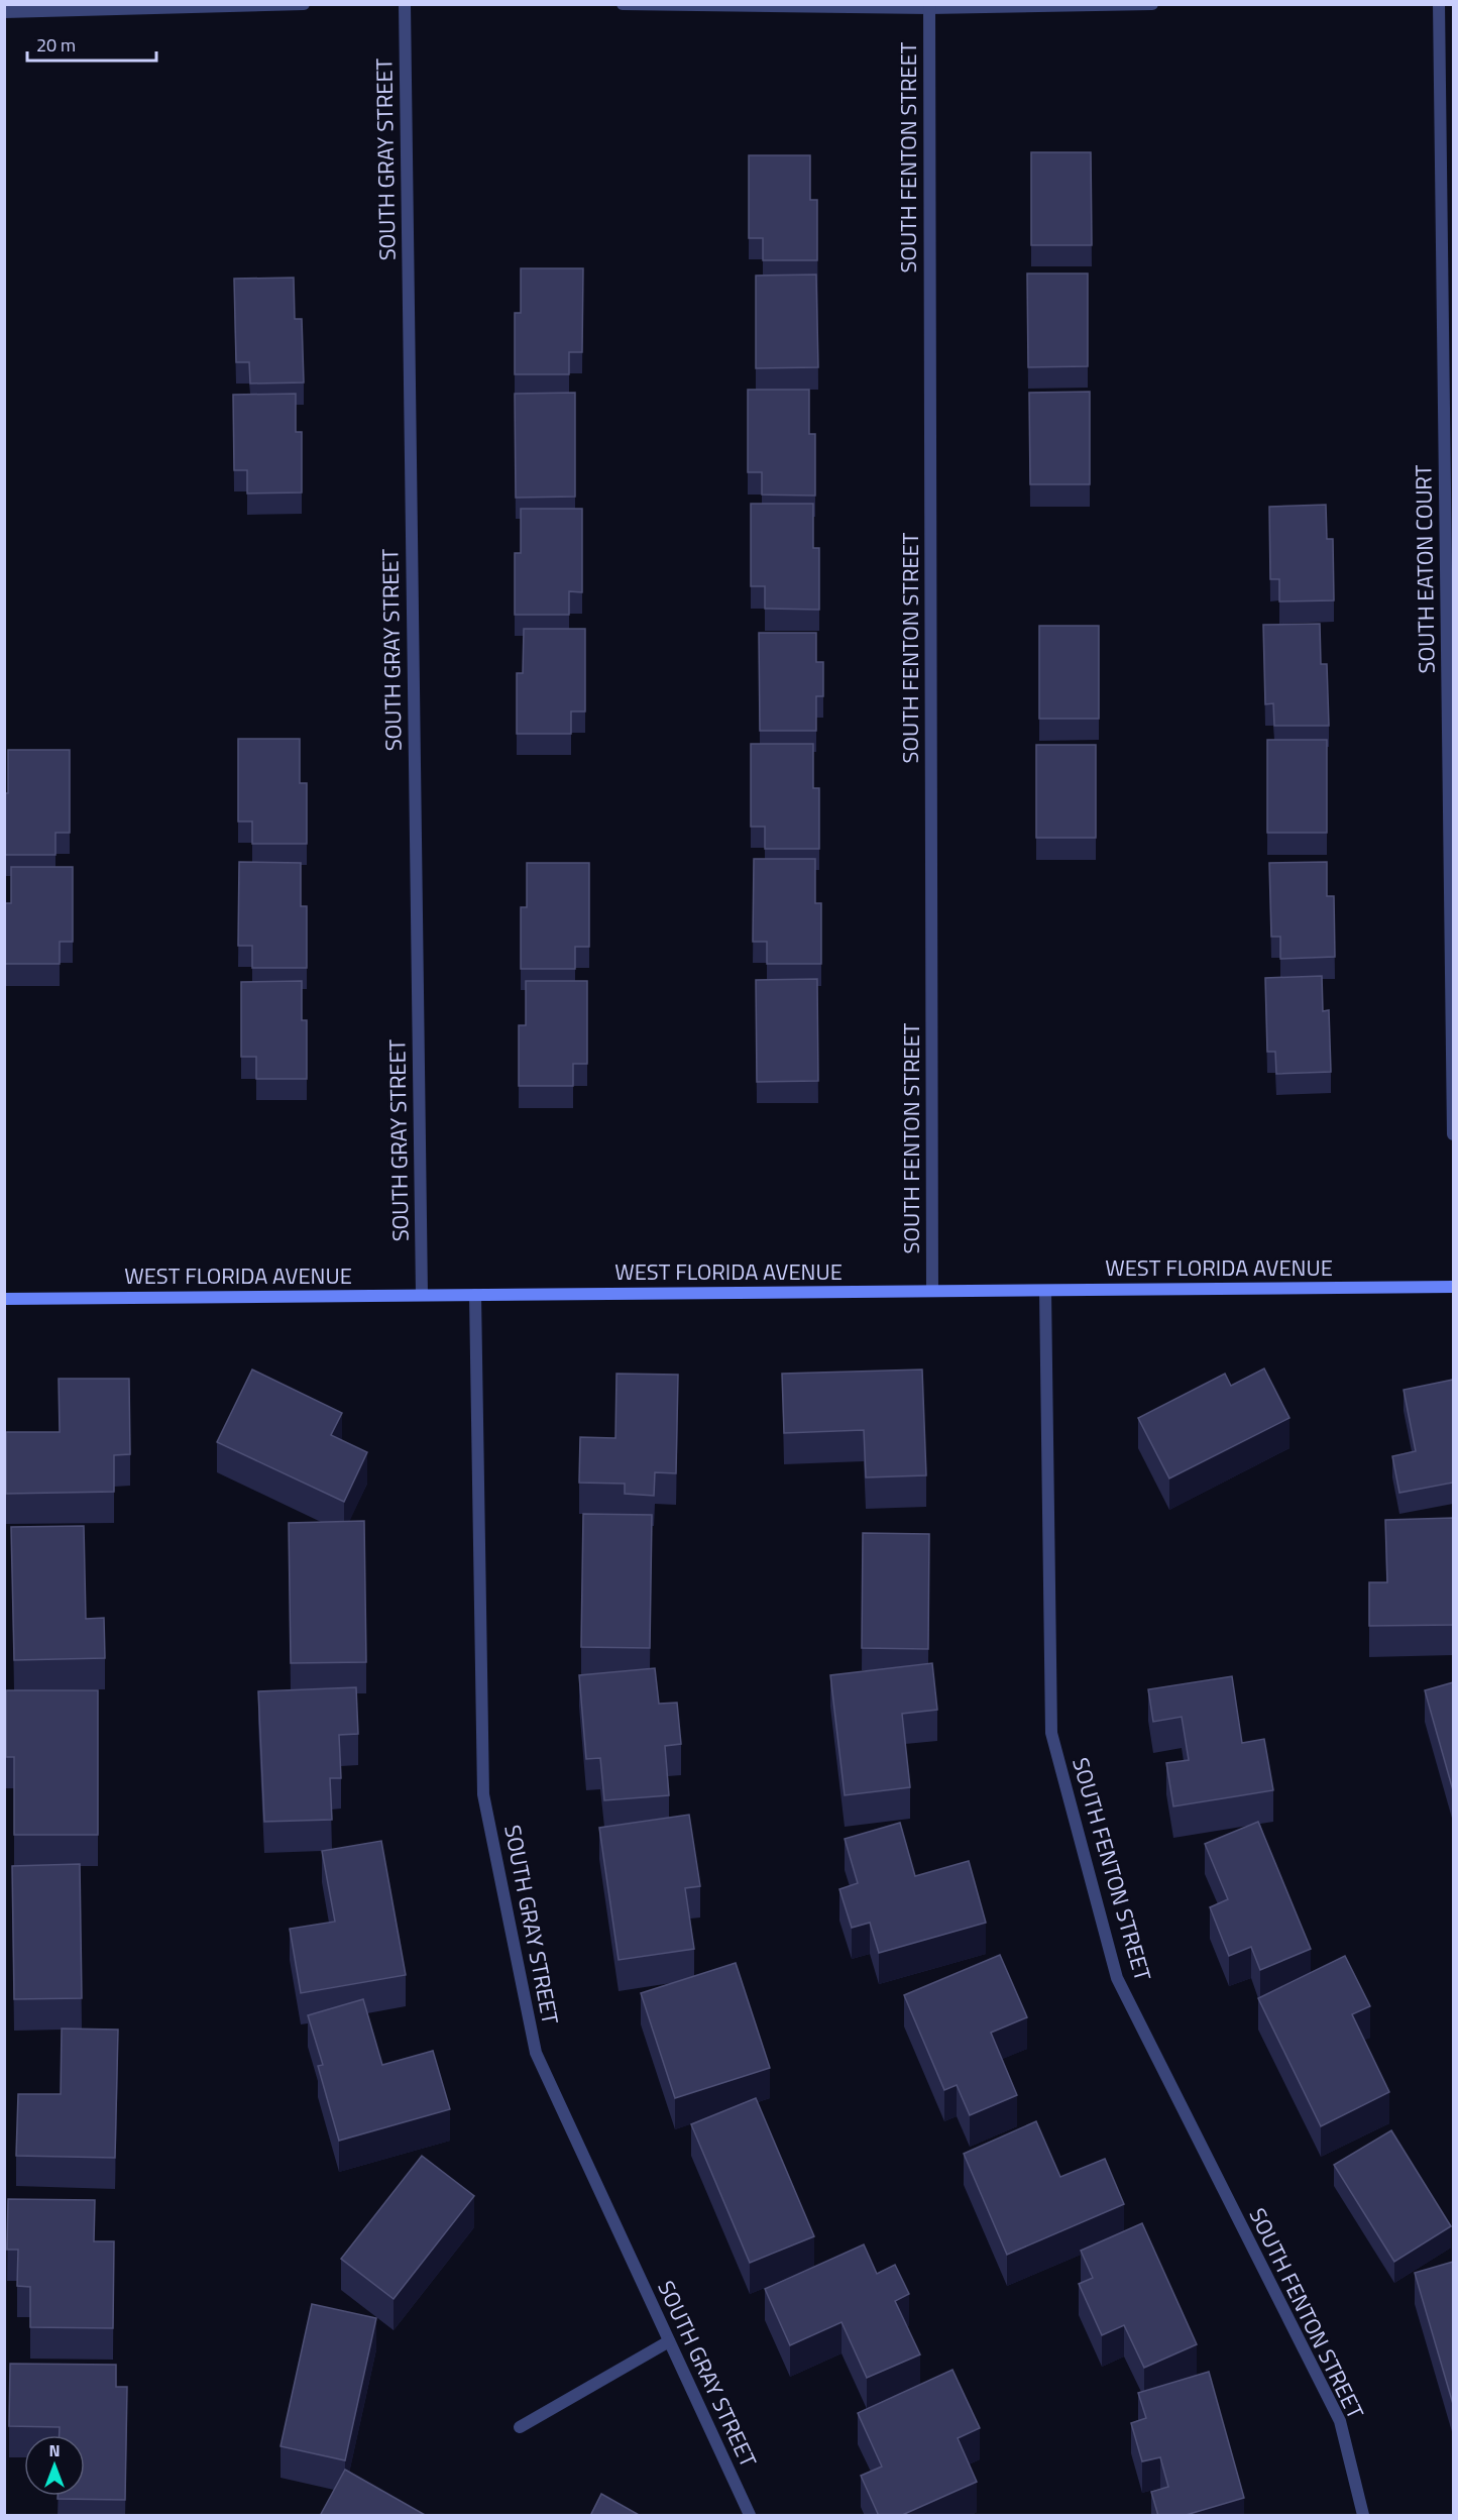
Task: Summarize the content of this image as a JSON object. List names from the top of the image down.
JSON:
{
  "streets": {
    "street": [
      "SOUTH FENTON STREET",
      "SOUTH GRAY STREET",
      "SOUTH EATON COURT",
      "WEST FLORIDA AVENUE"
    ]
  },
  "crossings": [
    ["SOUTH FENTON STREET", "WEST FLORIDA AVENUE"],
    ["SOUTH GRAY STREET", "WEST FLORIDA AVENUE"]
  ],
  "scale_bar": "20 m",
  "north": "top"
}
